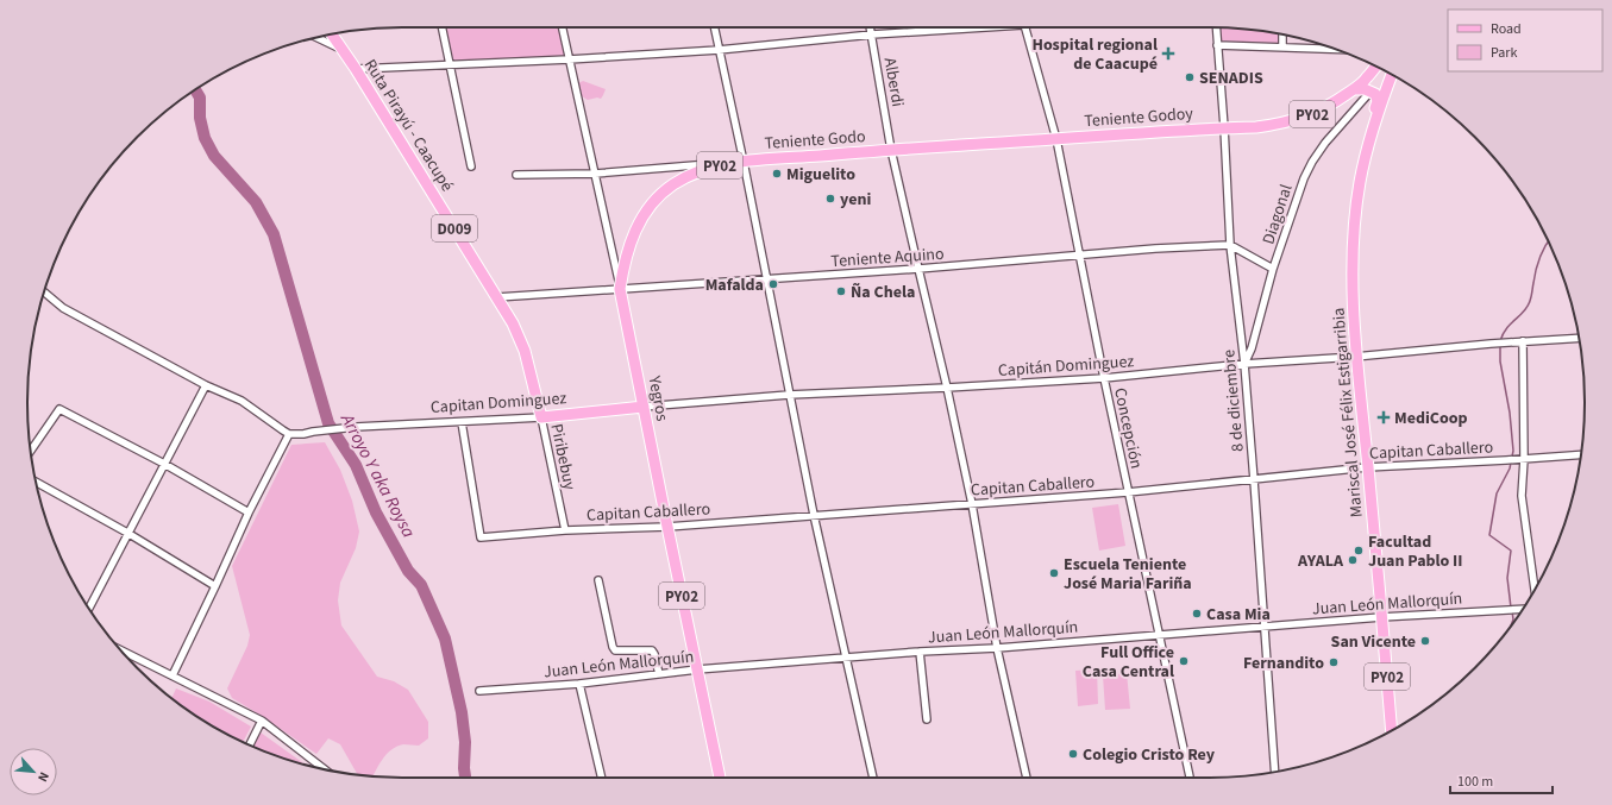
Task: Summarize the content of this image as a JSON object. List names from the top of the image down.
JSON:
{
  "streets": {
    "main road": [
      "PY02",
      "Teniente Godoy",
      "Ruta Pirayú - Caacupé",
      "Teniente Godo",
      "D009",
      "Yegros",
      "Capitan Dominguez",
      "Mariscal José Félix Estigarribia"
    ],
    "street": [
      "Alberdi",
      "Diagonal",
      "Teniente Aquino",
      "Capitán Dominguez",
      "8 de diciembre",
      "Concepción",
      "Capitan Caballero",
      "Piribebuy",
      "Juan León Mallorquín"
    ]
  },
  "crossings": [
    ["Alberdi", "Teniente Godo"],
    ["Alberdi", "Teniente Aquino"],
    ["Alberdi", "Capitán Dominguez"],
    ["Alberdi", "Capitan Caballero"],
    ["Alberdi", "Juan León Mallorquín"],
    ["PY02", "Teniente Godoy"],
    ["PY02", "8 de diciembre"],
    ["PY02", "Mariscal José Félix Estigarribia"],
    ["Teniente Godoy", "Teniente Godo"],
    ["Teniente Godoy", "8 de diciembre"],
    ["Teniente Godoy", "Concepción"],
    ["Ruta Pirayú - Caacupé", "Teniente Aquino"],
    ["Ruta Pirayú - Caacupé", "Capitan Dominguez"],
    ["Ruta Pirayú - Caacupé", "Piribebuy"],
    ["Teniente Godo", "Teniente Aquino"],
    ["Teniente Godo", "Yegros"],
    ["Teniente Godo", "Concepción"],
    ["Diagonal", "Capitán Dominguez"],
    ["Diagonal", "8 de diciembre"],
    ["Teniente Aquino", "Yegros"],
    ["Teniente Aquino", "8 de diciembre"],
    ["Teniente Aquino", "Concepción"],
    ["Capitán Dominguez", "Yegros"],
    ["Capitán Dominguez", "8 de diciembre"],
    ["Capitán Dominguez", "Capitan Dominguez"],
    ["Capitán Dominguez", "Mariscal José Félix Estigarribia"],
    ["Capitán Dominguez", "Concepción"],
    ["Yegros", "Capitan Dominguez"],
    ["Yegros", "Capitan Caballero"],
    ["Yegros", "Juan León Mallorquín"],
    ["8 de diciembre", "Capitan Caballero"],
    ["8 de diciembre", "Juan León Mallorquín"],
    ["Capitan Dominguez", "Capitan Caballero"],
    ["Capitan Dominguez", "Piribebuy"],
    ["Mariscal José Félix Estigarribia", "Capitan Caballero"],
    ["Mariscal José Félix Estigarribia", "Juan León Mallorquín"],
    ["Concepción", "Capitan Caballero"],
    ["Concepción", "Juan León Mallorquín"],
    ["Capitan Caballero", "Piribebuy"]
  ],
  "water": ["Arroyo Y aka Roysa"],
  "places": {
    "health": ["Hospital regional de Caacupé", "MediCoop"],
    "other": [
      "SENADIS",
      "Miguelito",
      "yeni",
      "Mafalda",
      "Ña Chela",
      "Facultad Juan Pablo II",
      "AYALA",
      "Escuela Teniente José Maria Fariña",
      "Casa Mia",
      "San Vicente",
      "Full Office Casa Central",
      "Fernandito",
      "Colegio Cristo Rey"
    ]
  },
  "legend": ["Road", "Park"],
  "scale_bar": "100 m",
  "north": "bottom right"
}
